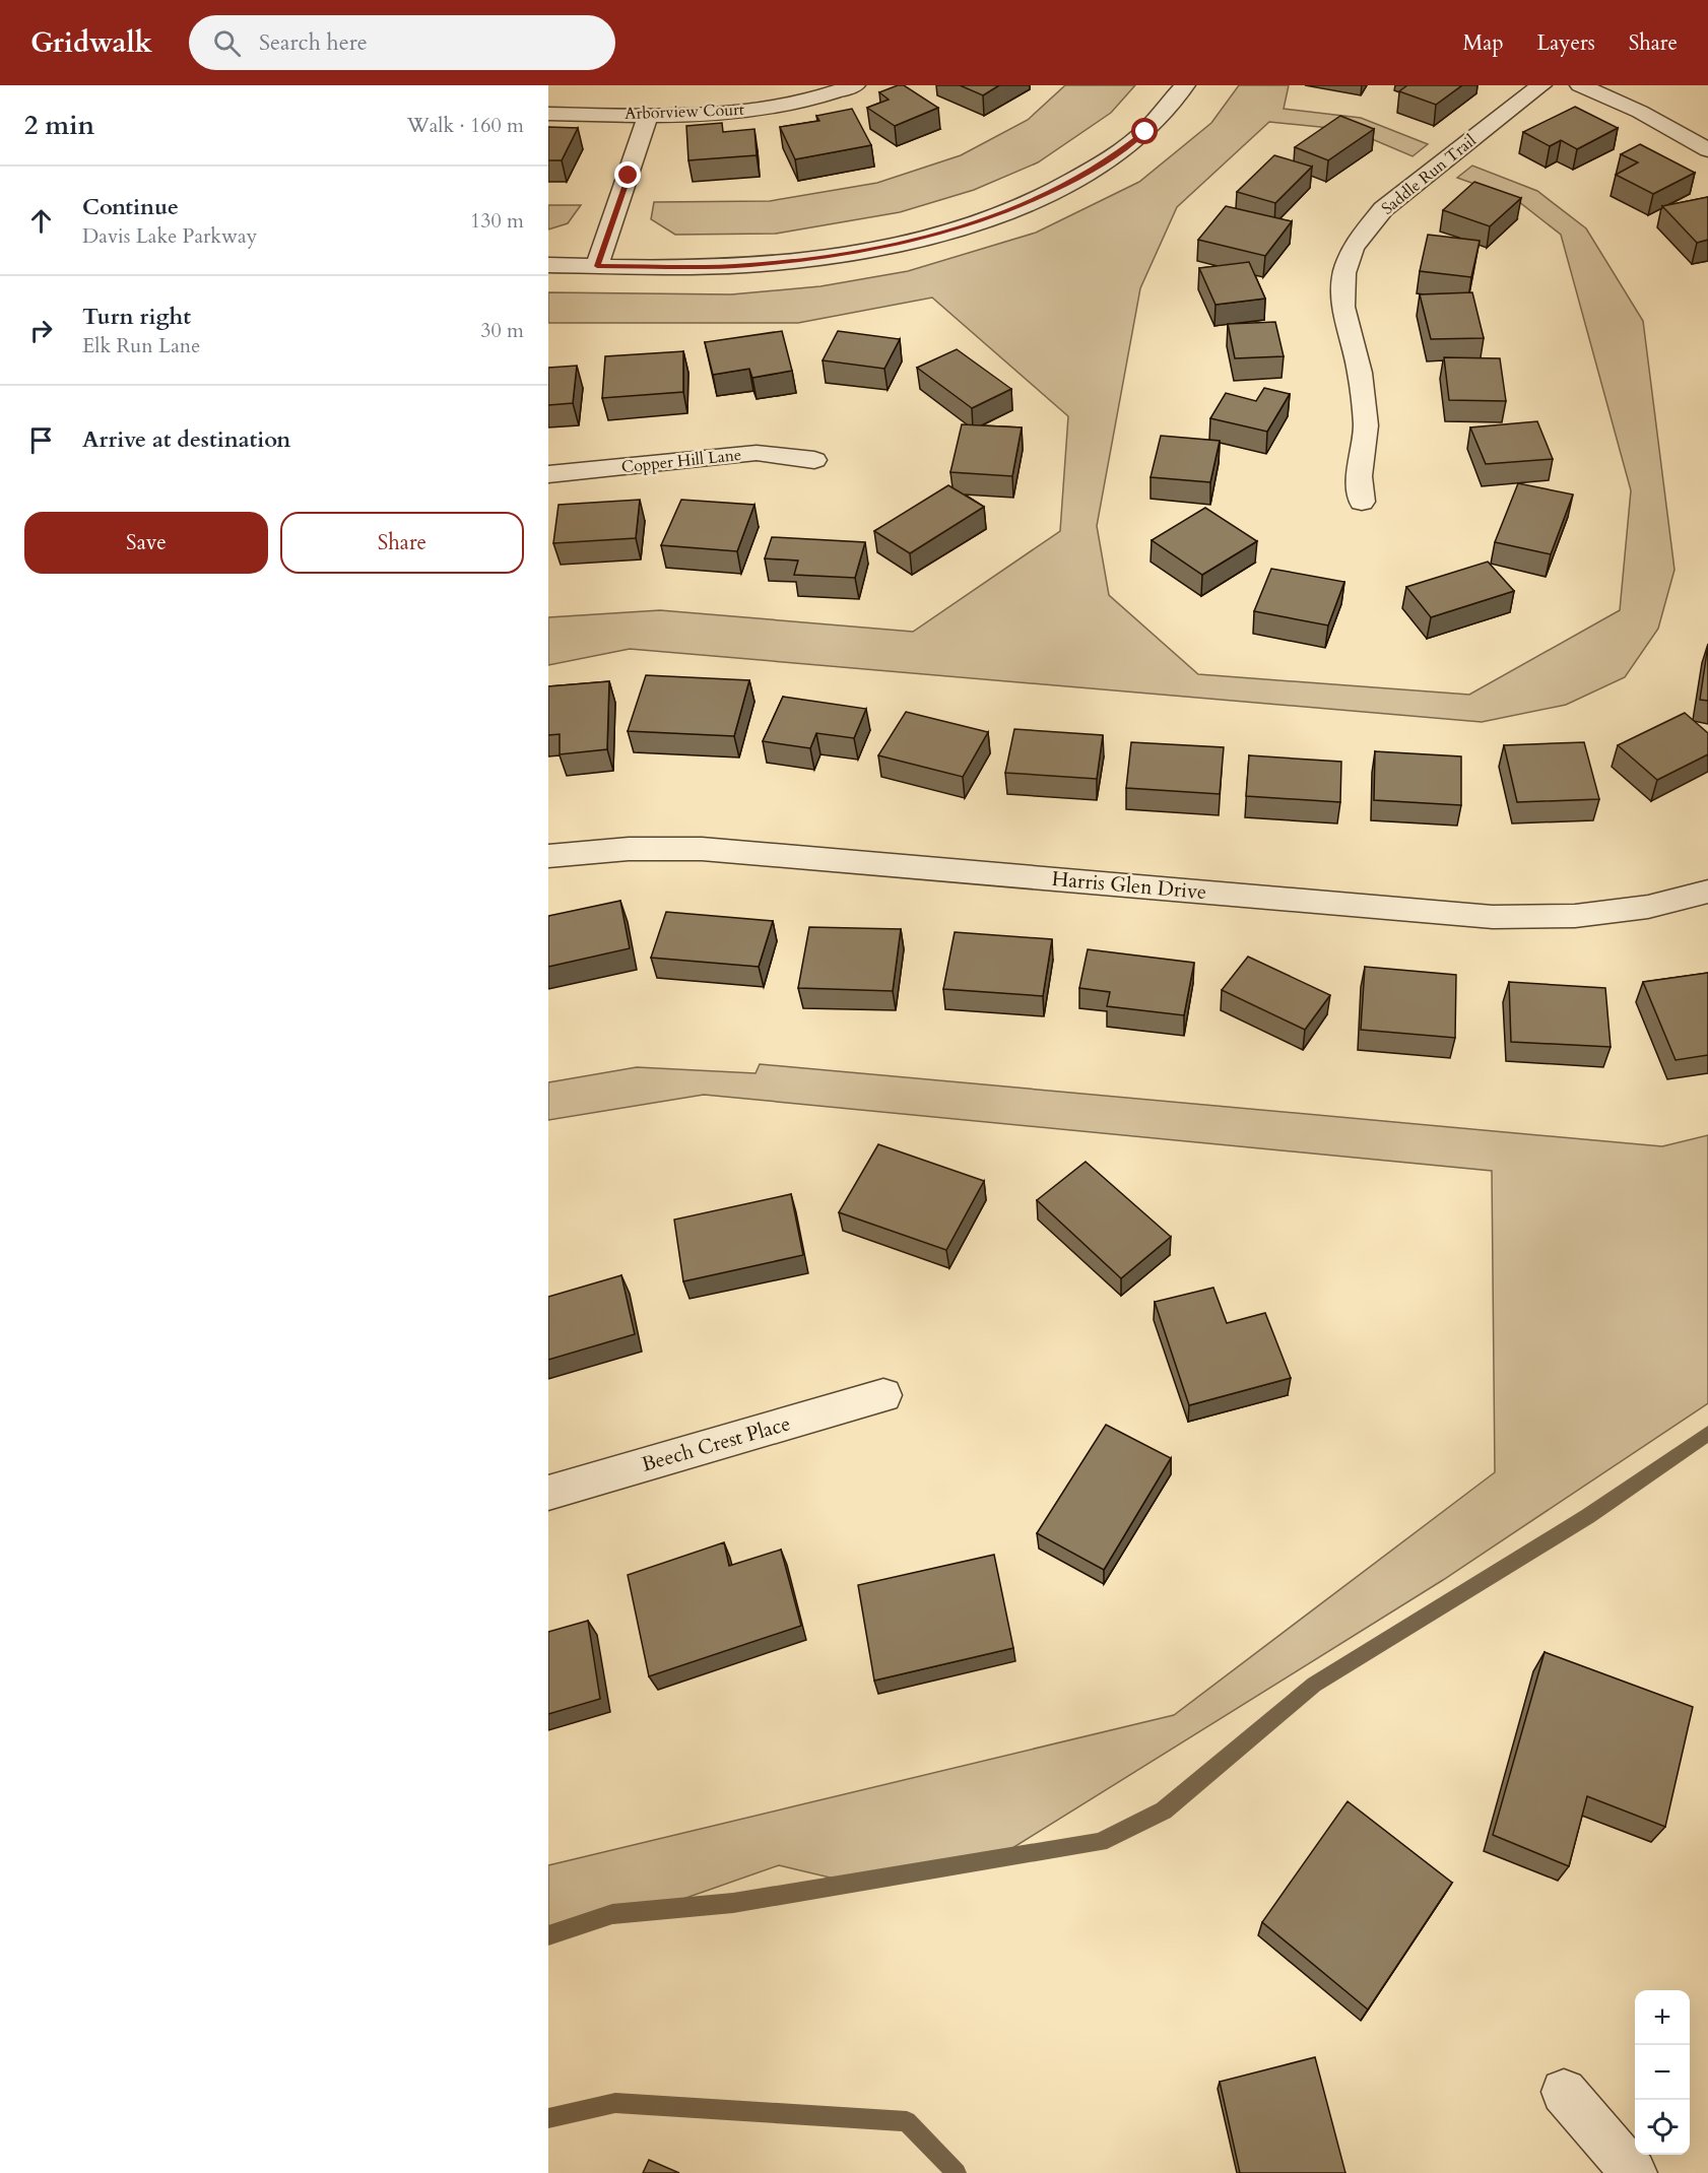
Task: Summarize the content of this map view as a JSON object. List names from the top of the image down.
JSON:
{
  "streets": {
    "street": [
      "Arborview Court",
      "Saddle Run Trail",
      "Copper Hill Lane",
      "Harris Glen Drive",
      "Beech Crest Place"
    ]
  },
  "page": {
    "header": "Gridwalk",
    "search": "Search here",
    "nav": ["Map", "Layers", "Share"],
    "heading": ["2 min", "Walk · 160 m"],
    "list": [
      ["Continue", "Davis Lake Parkway", "130 m"],
      ["Turn right", "Elk Run Lane", "30 m"],
      "Arrive at destination"
    ],
    "buttons": ["Save", "Share"],
    "map_buttons": ["+", "−"]
  }
}
